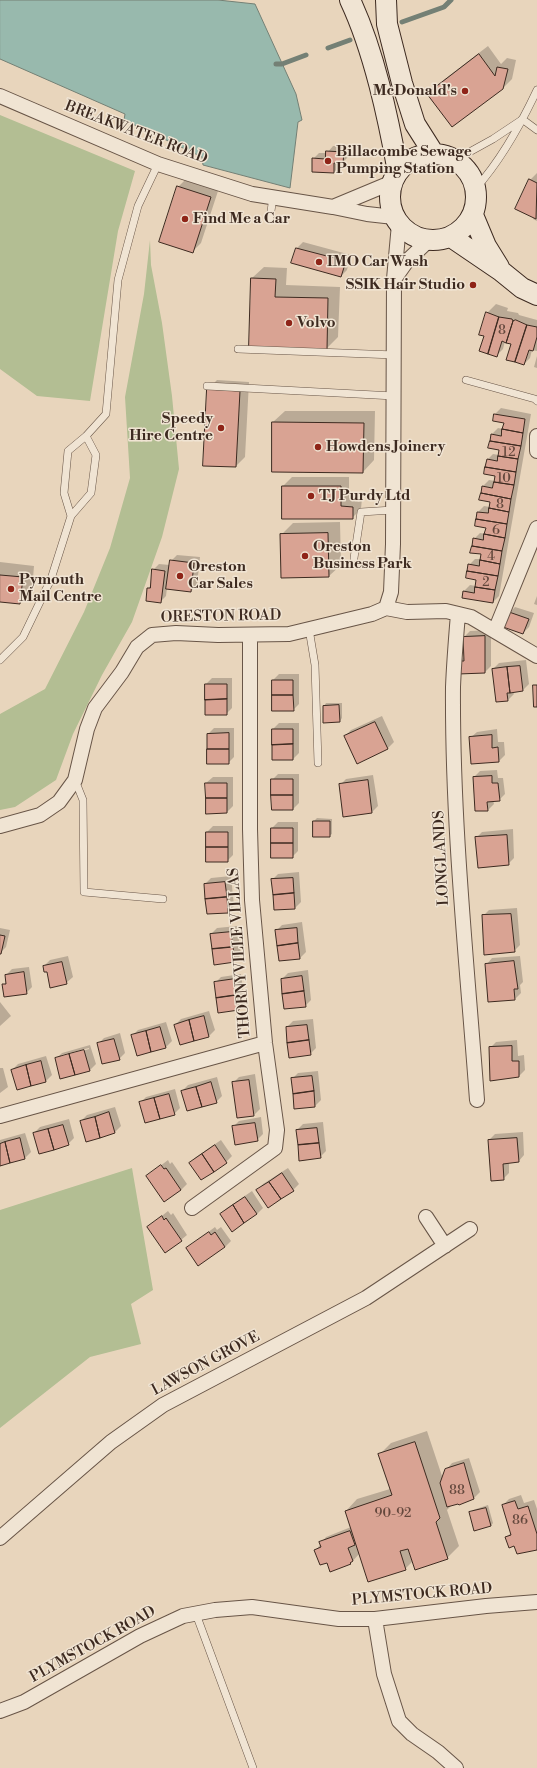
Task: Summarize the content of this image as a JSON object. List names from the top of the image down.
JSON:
{
  "streets": {
    "street": [
      "BREAKWATER ROAD",
      "ORESTON ROAD",
      "LONGLANDS",
      "THORNYVILLE VILLAS",
      "LAWSON GROVE",
      "PLYMSTOCK ROAD"
    ]
  },
  "crossings": [
    ["ORESTON ROAD", "THORNYVILLE VILLAS"]
  ],
  "places": [
    "McDonald's",
    "Billacombe Sewage Pumping Station",
    "Find Me a Car",
    "IMO Car Wash",
    "SSIK Hair Studio",
    "Volvo",
    "Speedy Hire Centre",
    "Howdens Joinery",
    "TJ Purdy Ltd",
    "Oreston Business Park",
    "Oreston Car Sales",
    "Pymouth Mail Centre"
  ],
  "house_numbers": [
    "8",
    "12",
    "10",
    "8",
    "6",
    "4",
    "2",
    "88",
    "90-92",
    "86"
  ]
}
